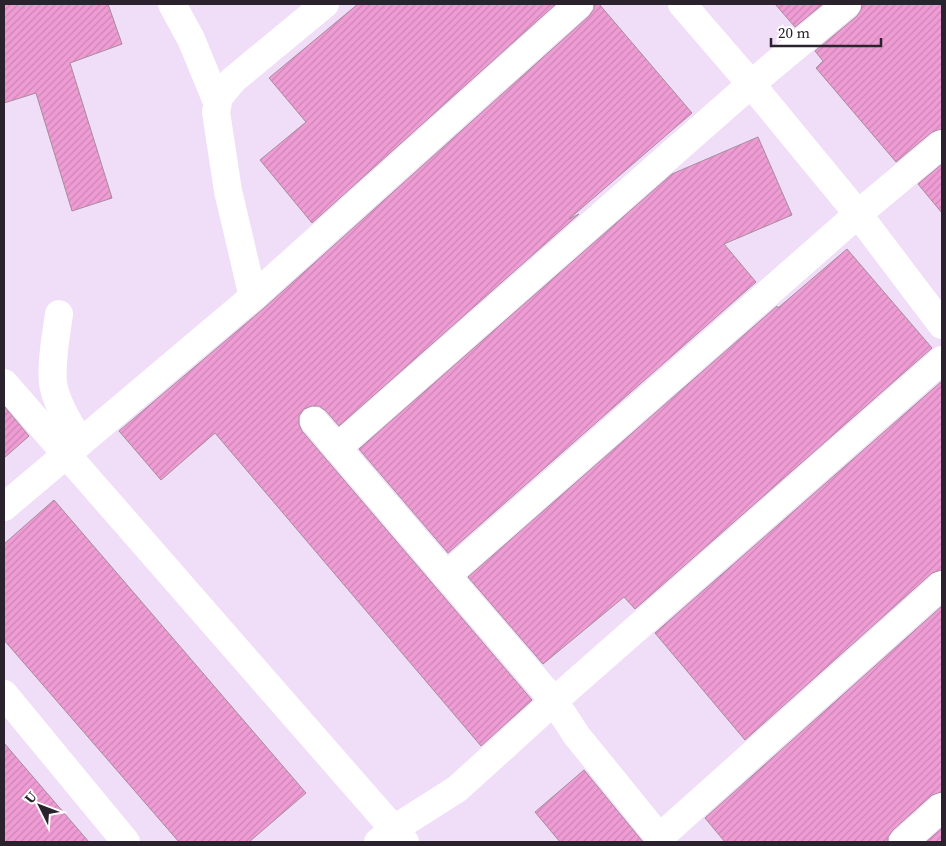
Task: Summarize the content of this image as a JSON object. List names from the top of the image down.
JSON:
{
  "scale_bar": "20 m",
  "north": "top left"
}
